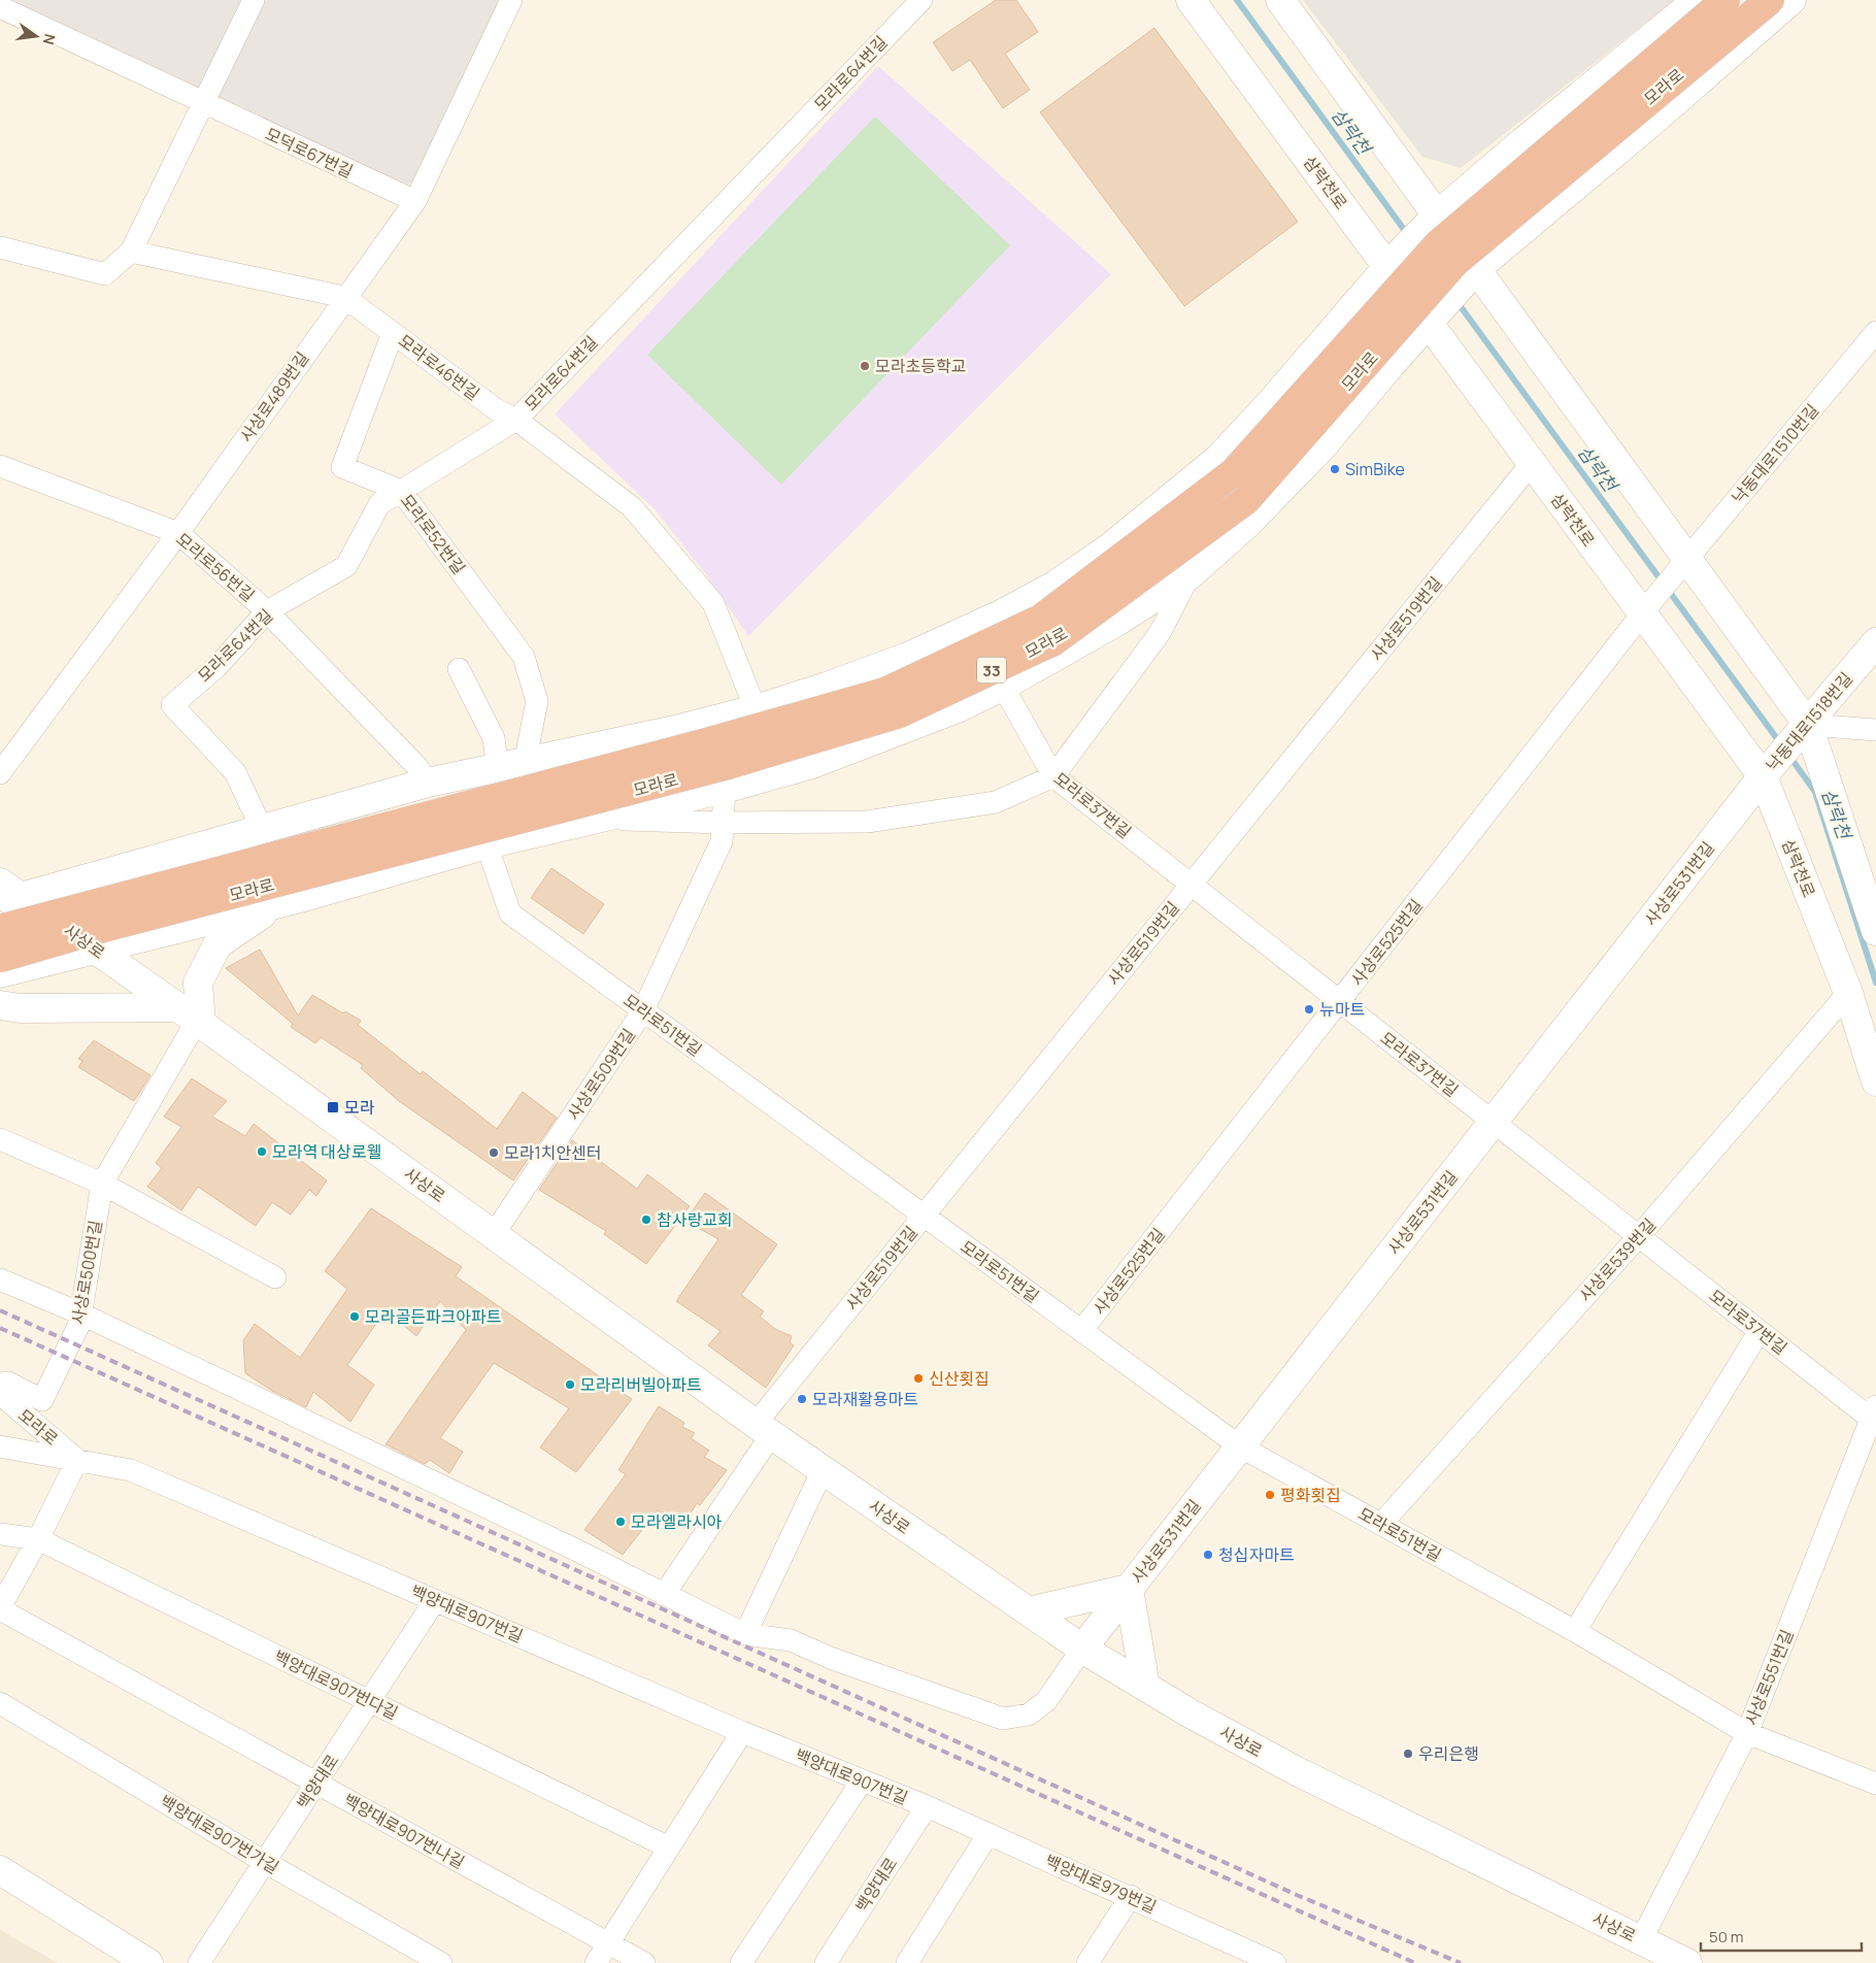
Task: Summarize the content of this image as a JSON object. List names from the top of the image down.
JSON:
{
  "streets": {
    "highway": ["모라로", "33"],
    "main road": [
      "삼락천로",
      "낙동대로1518번길",
      "사상로531번길",
      "사상로"
    ],
    "street": [
      "모라로64번길",
      "모덕로67번길",
      "모라로46번길",
      "사상로489번길",
      "낙동대로1510번길",
      "모라로52번길",
      "모라로56번길",
      "사상로519번길",
      "모라로37번길",
      "사상로525번길",
      "모라로51번길",
      "사상로509번길",
      "사상로539번길",
      "사상로500번길",
      "백양대로907번길",
      "사상로551번길",
      "백양대로907번다길",
      "백양대로",
      "백양대로907번나길",
      "백양대로907번가길",
      "백양대로979번길"
    ]
  },
  "crossings": [
    ["모라로64번길", "모라로46번길"],
    ["모라로64번길", "모라로52번길"],
    ["모라로64번길", "모라로56번길"],
    ["모라로", "삼락천로"],
    ["모라로", "모라로37번길"],
    ["모라로", "사상로"],
    ["모라로", "모라로51번길"],
    ["모라로", "사상로509번길"],
    ["모라로", "백양대로907번길"],
    ["모덕로67번길", "사상로489번길"],
    ["삼락천로", "낙동대로1510번길"],
    ["삼락천로", "사상로519번길"],
    ["삼락천로", "낙동대로1518번길"],
    ["삼락천로", "사상로531번길"],
    ["삼락천로", "사상로525번길"],
    ["삼락천로", "사상로539번길"],
    ["모라로46번길", "사상로489번길"],
    ["모라로46번길", "모라로52번길"],
    ["사상로489번길", "모라로56번길"],
    ["낙동대로1510번길", "사상로525번길"],
    ["사상로519번길", "모라로37번길"],
    ["사상로519번길", "사상로"],
    ["사상로519번길", "모라로51번길"],
    ["낙동대로1518번길", "사상로531번길"],
    ["모라로37번길", "사상로531번길"],
    ["모라로37번길", "사상로525번길"],
    ["모라로37번길", "사상로539번길"],
    ["모라로37번길", "사상로551번길"],
    ["사상로531번길", "사상로"],
    ["사상로531번길", "모라로51번길"],
    ["사상로", "사상로509번길"],
    ["사상로", "사상로500번길"],
    ["사상로", "사상로551번길"],
    ["사상로525번길", "모라로51번길"],
    ["모라로51번길", "사상로509번길"],
    ["모라로51번길", "사상로539번길"],
    ["모라로51번길", "사상로551번길"],
    ["백양대로907번길", "백양대로"],
    ["백양대로907번길", "백양대로979번길"],
    ["백양대로907번다길", "백양대로"],
    ["백양대로", "백양대로907번나길"],
    ["백양대로", "백양대로907번가길"],
    ["백양대로", "백양대로979번길"]
  ],
  "water": ["삼락천"],
  "places": {
    "other": [
      "모라초등학교",
      "SimBike",
      "뉴마트",
      "모라역 대상로웰",
      "모라1치안센터",
      "참사랑교회",
      "모라골든파크아파트",
      "신산횟집",
      "모라리버빌아파트",
      "모라재활용마트",
      "평화횟집",
      "모라엘라시아",
      "청십자마트",
      "우리은행"
    ],
    "transit": ["모라"]
  },
  "scale_bar": "50 m",
  "north": "right"
}
